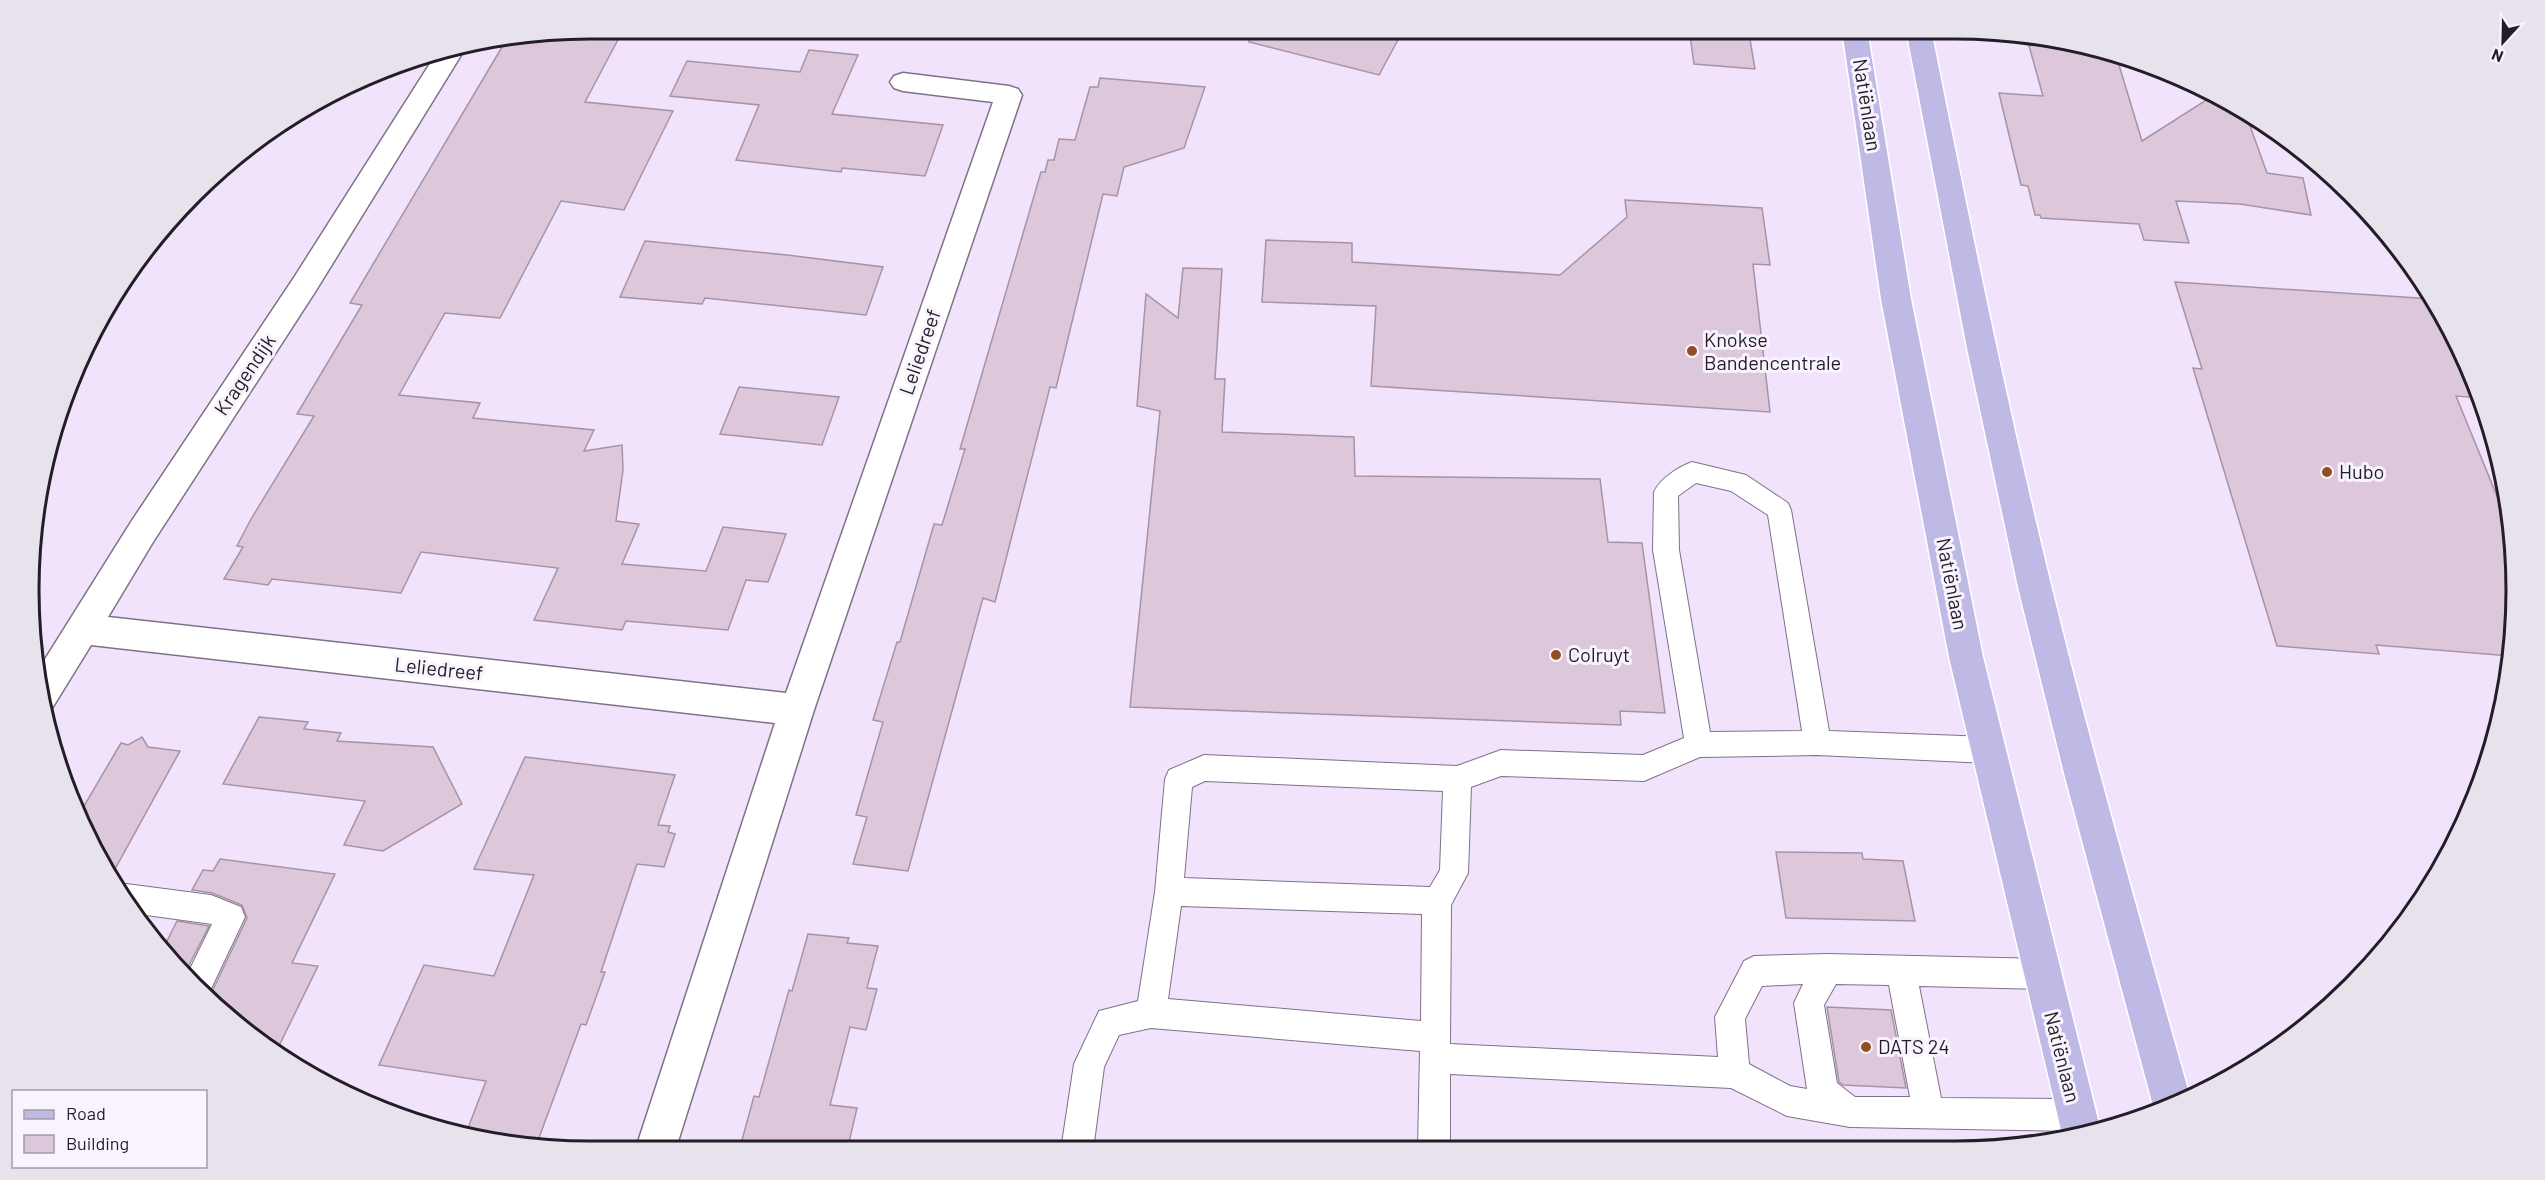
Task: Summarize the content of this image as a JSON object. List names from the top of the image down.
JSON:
{
  "streets": {
    "main road": ["Natiënlaan"],
    "street": ["Leliedreef", "Kragendijk"]
  },
  "crossings": [
    ["Leliedreef", "Kragendijk"]
  ],
  "places": [
    "Knokse Bandencentrale",
    "Hubo",
    "Colruyt",
    "DATS 24"
  ],
  "legend": ["Road", "Building"],
  "north": "bottom"
}
